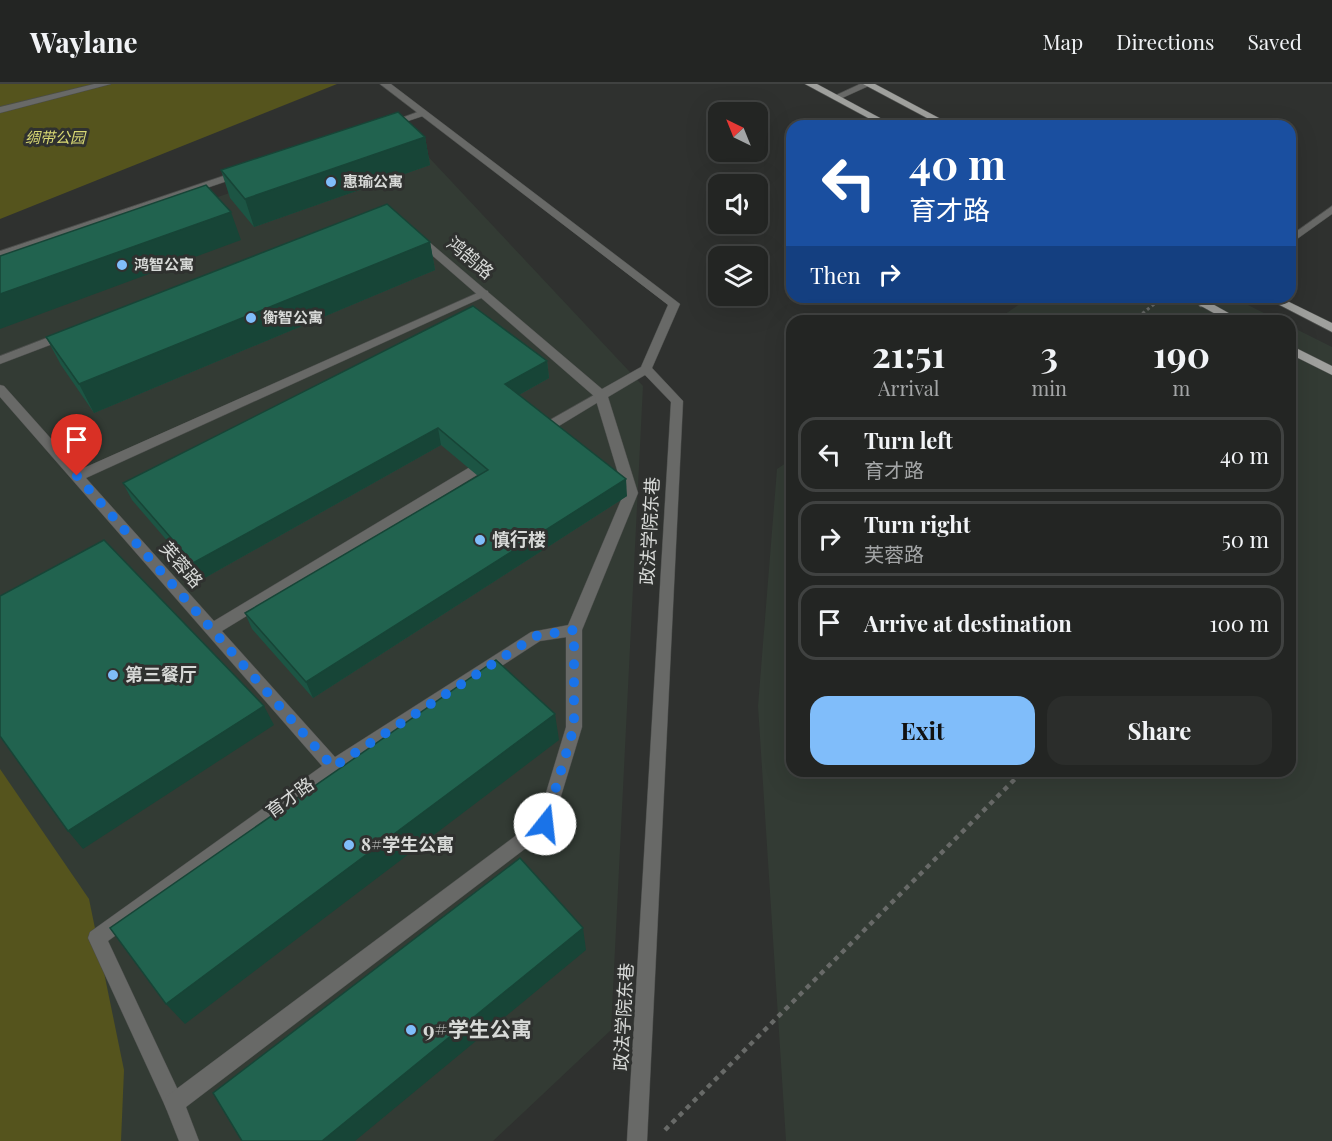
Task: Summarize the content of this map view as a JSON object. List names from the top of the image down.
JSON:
{
  "streets": {
    "street": [
      "鸿鹄路",
      "政法学院东巷",
      "芙蓉路",
      "育才路"
    ]
  },
  "crossings": [
    ["芙蓉路", "育才路"]
  ],
  "parks": ["绸带公园"],
  "places": [
    "惠瑜公寓",
    "鸿智公寓",
    "衡智公寓",
    "慎行楼",
    "第三餐厅",
    "8#学生公寓",
    "9#学生公寓"
  ],
  "north": "top left",
  "page": {
    "header": "Waylane",
    "nav": ["Map", "Directions", "Saved"],
    "turn": ["40 m", "育才路"],
    "then": "Then",
    "eta": [
      "21:51",
      "Arrival",
      "3",
      "min",
      "190",
      "m"
    ],
    "list": [
      {
        "name": "Turn left",
        "note": "育才路",
        "value": "40 m"
      },
      {
        "name": "Turn right",
        "note": "芙蓉路",
        "value": "50 m"
      },
      {
        "name": "Arrive at destination",
        "value": "100 m"
      }
    ],
    "buttons": ["Exit", "Share"]
  }
}
